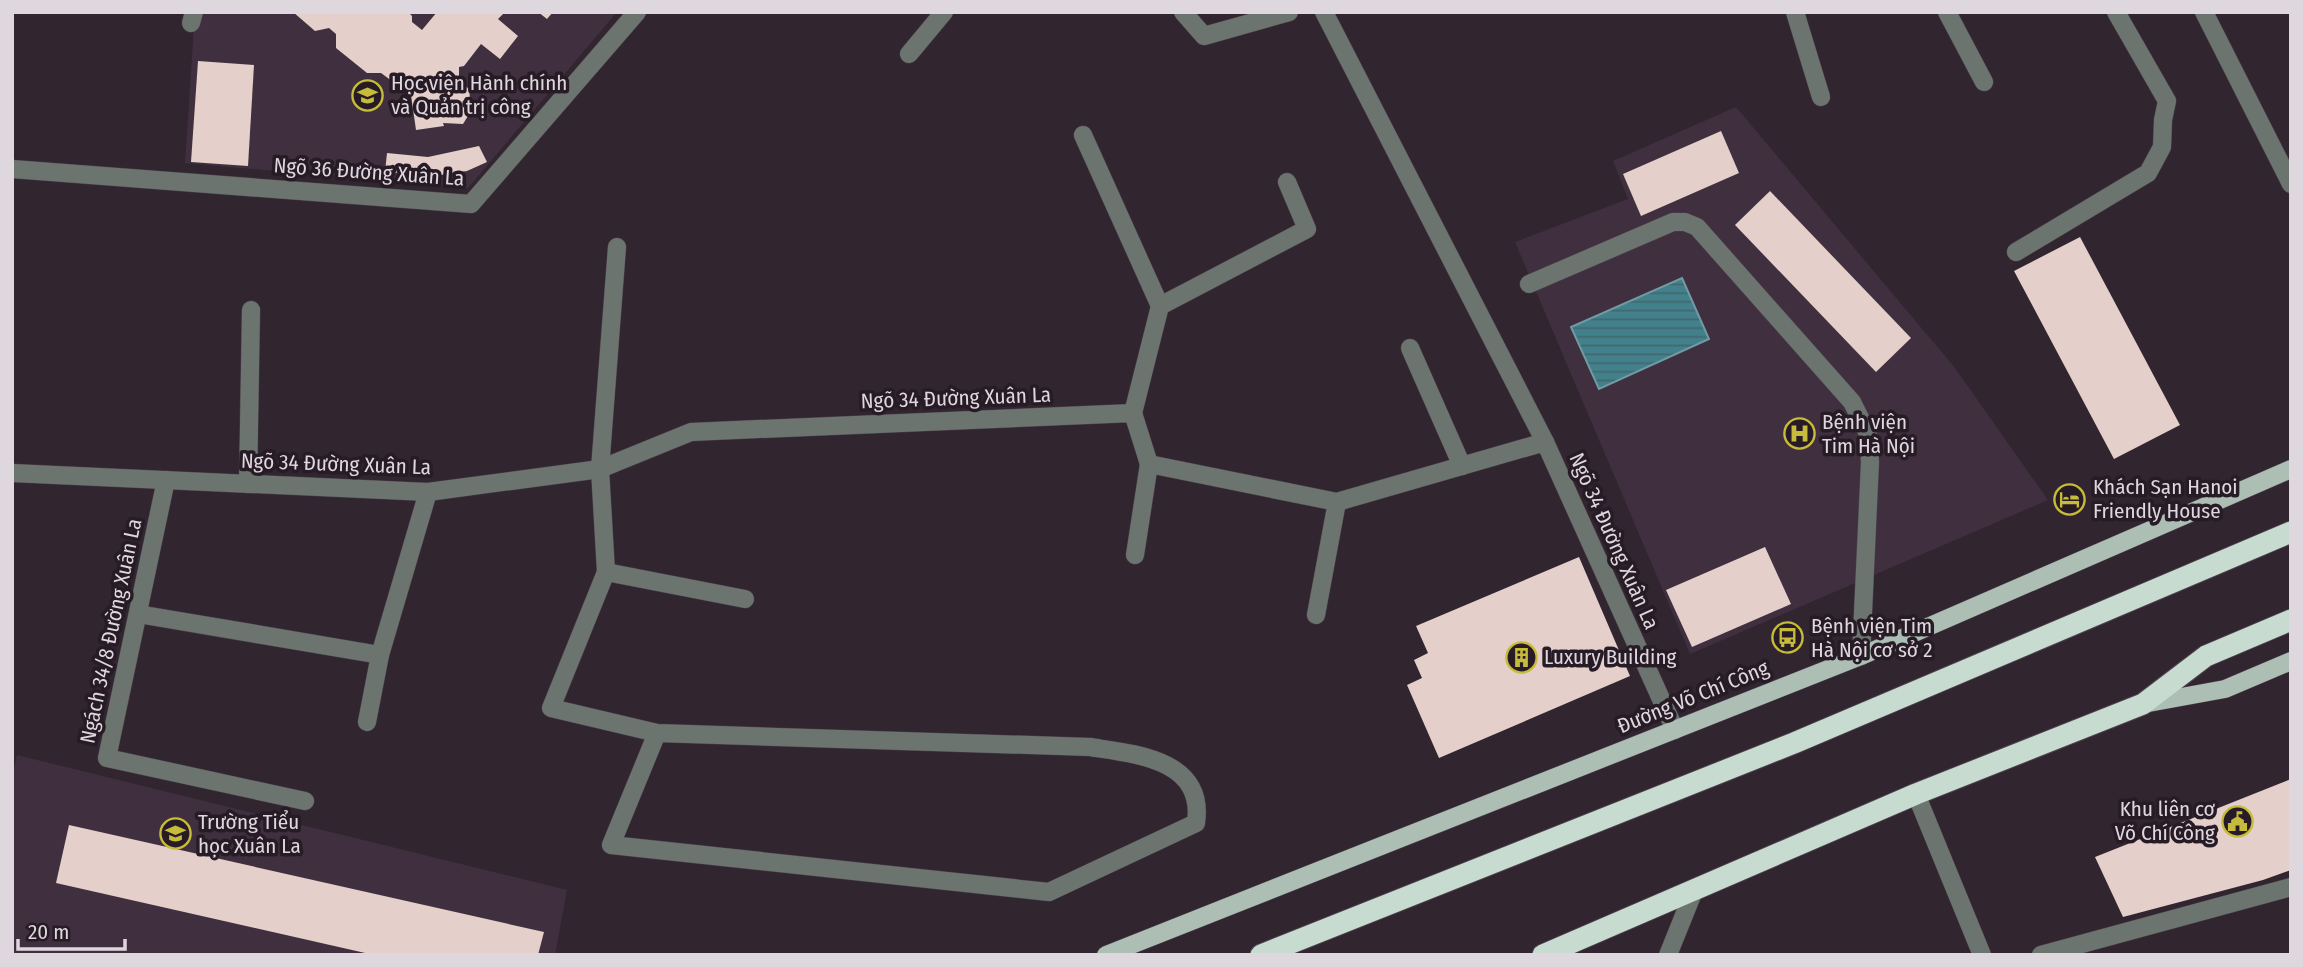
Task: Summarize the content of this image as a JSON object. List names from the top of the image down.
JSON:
{
  "streets": {
    "main road": ["Đường Võ Chí Công"],
    "street": ["Ngõ 36 Đường Xuân La", "Ngõ 34 Đường Xuân La", "Ngách 34/8 Đường Xuân La"]
  },
  "crossings": [
    ["Ngõ 34 Đường Xuân La", "Ngách 34/8 Đường Xuân La"],
    ["Ngõ 34 Đường Xuân La", "Đường Võ Chí Công"]
  ],
  "places": {
    "school or university": ["Học viện Hành chính và Quản trị công", "Trường Tiểu học Xuân La"],
    "hospital": ["Bệnh viện Tim Hà Nội"],
    "hotel": ["Khách Sạn Hanoi Friendly House"],
    "bus stop": ["Bệnh viện Tim Hà Nội cơ sở 2"],
    "building": ["Luxury Building"],
    "public building": ["Khu liên cơ Võ Chí Công"]
  },
  "scale_bar": "20 m"
}
